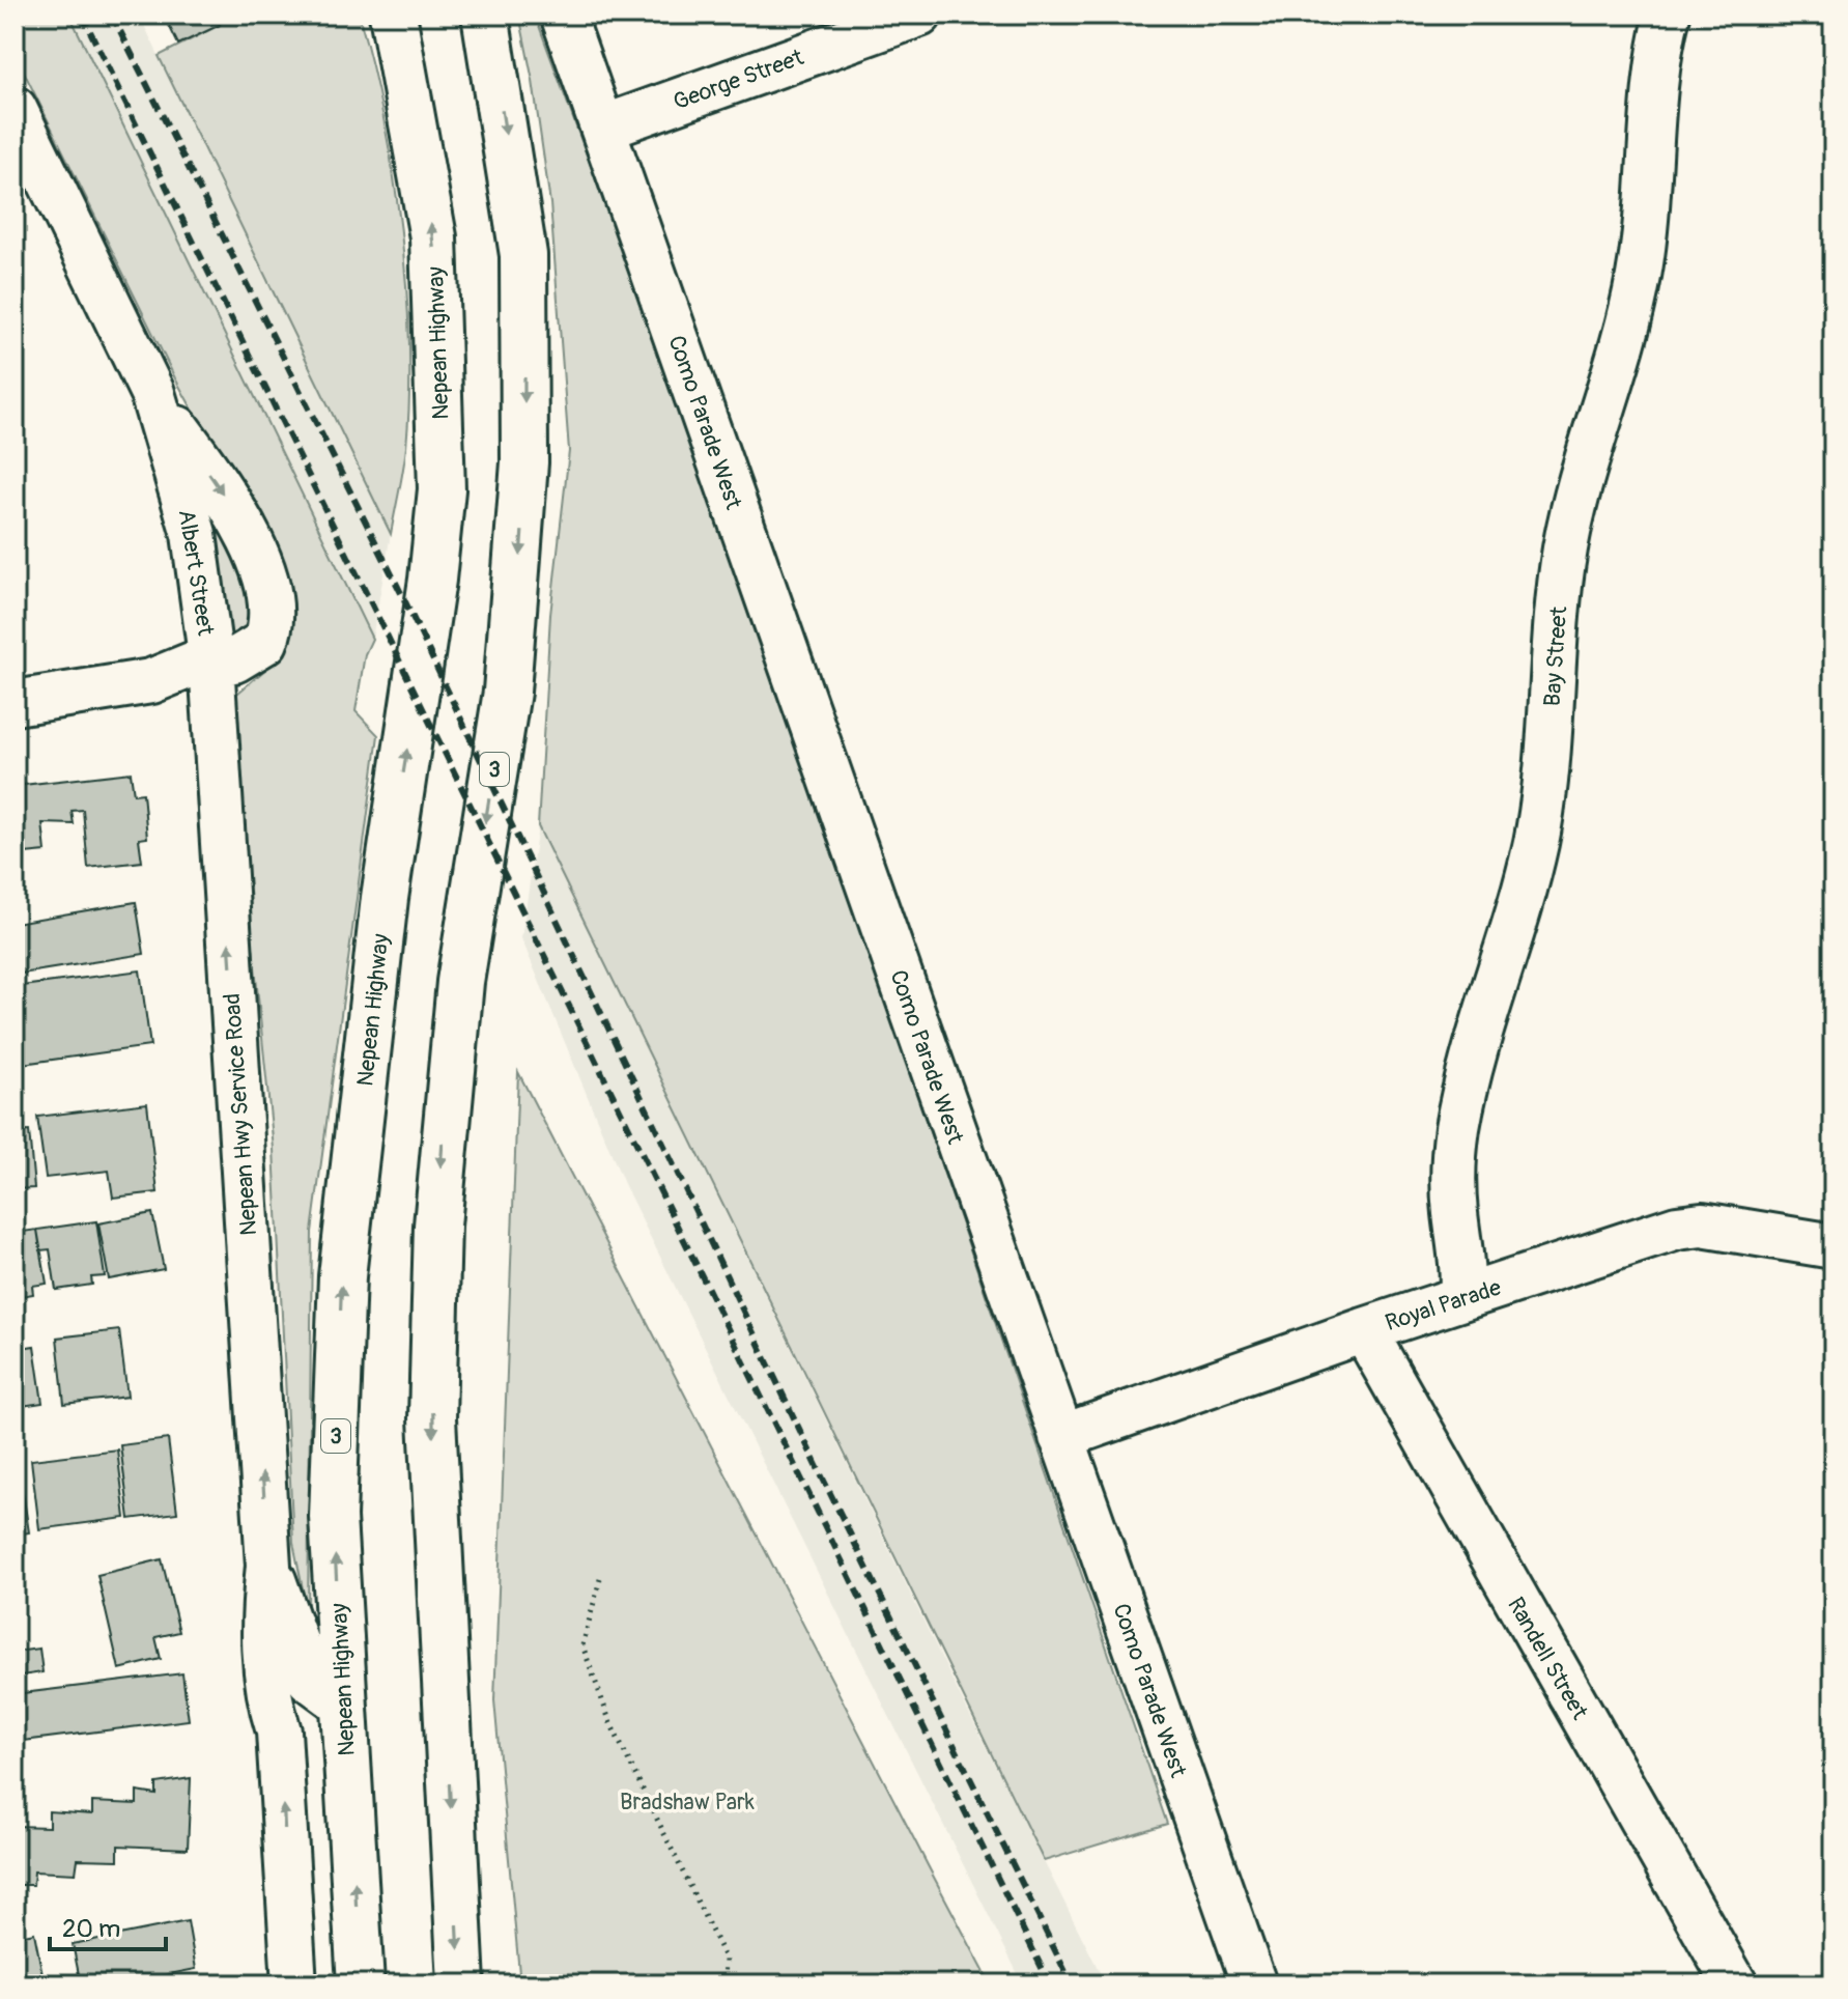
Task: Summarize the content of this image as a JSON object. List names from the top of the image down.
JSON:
{
  "streets": {
    "highway": ["Nepean Highway", "3"],
    "street": [
      "George Street",
      "Como Parade West",
      "Albert Street",
      "Bay Street",
      "Nepean Hwy Service Road",
      "Royal Parade",
      "Randell Street"
    ]
  },
  "crossings": [
    ["George Street", "Como Parade West"],
    ["Nepean Highway", "Nepean Hwy Service Road"],
    ["Como Parade West", "Royal Parade"],
    ["Albert Street", "Nepean Hwy Service Road"],
    ["Bay Street", "Royal Parade"],
    ["Royal Parade", "Randell Street"]
  ],
  "one_way": ["Nepean Hwy Service Road"],
  "parks": ["Bradshaw Park"],
  "scale_bar": "20 m"
}
